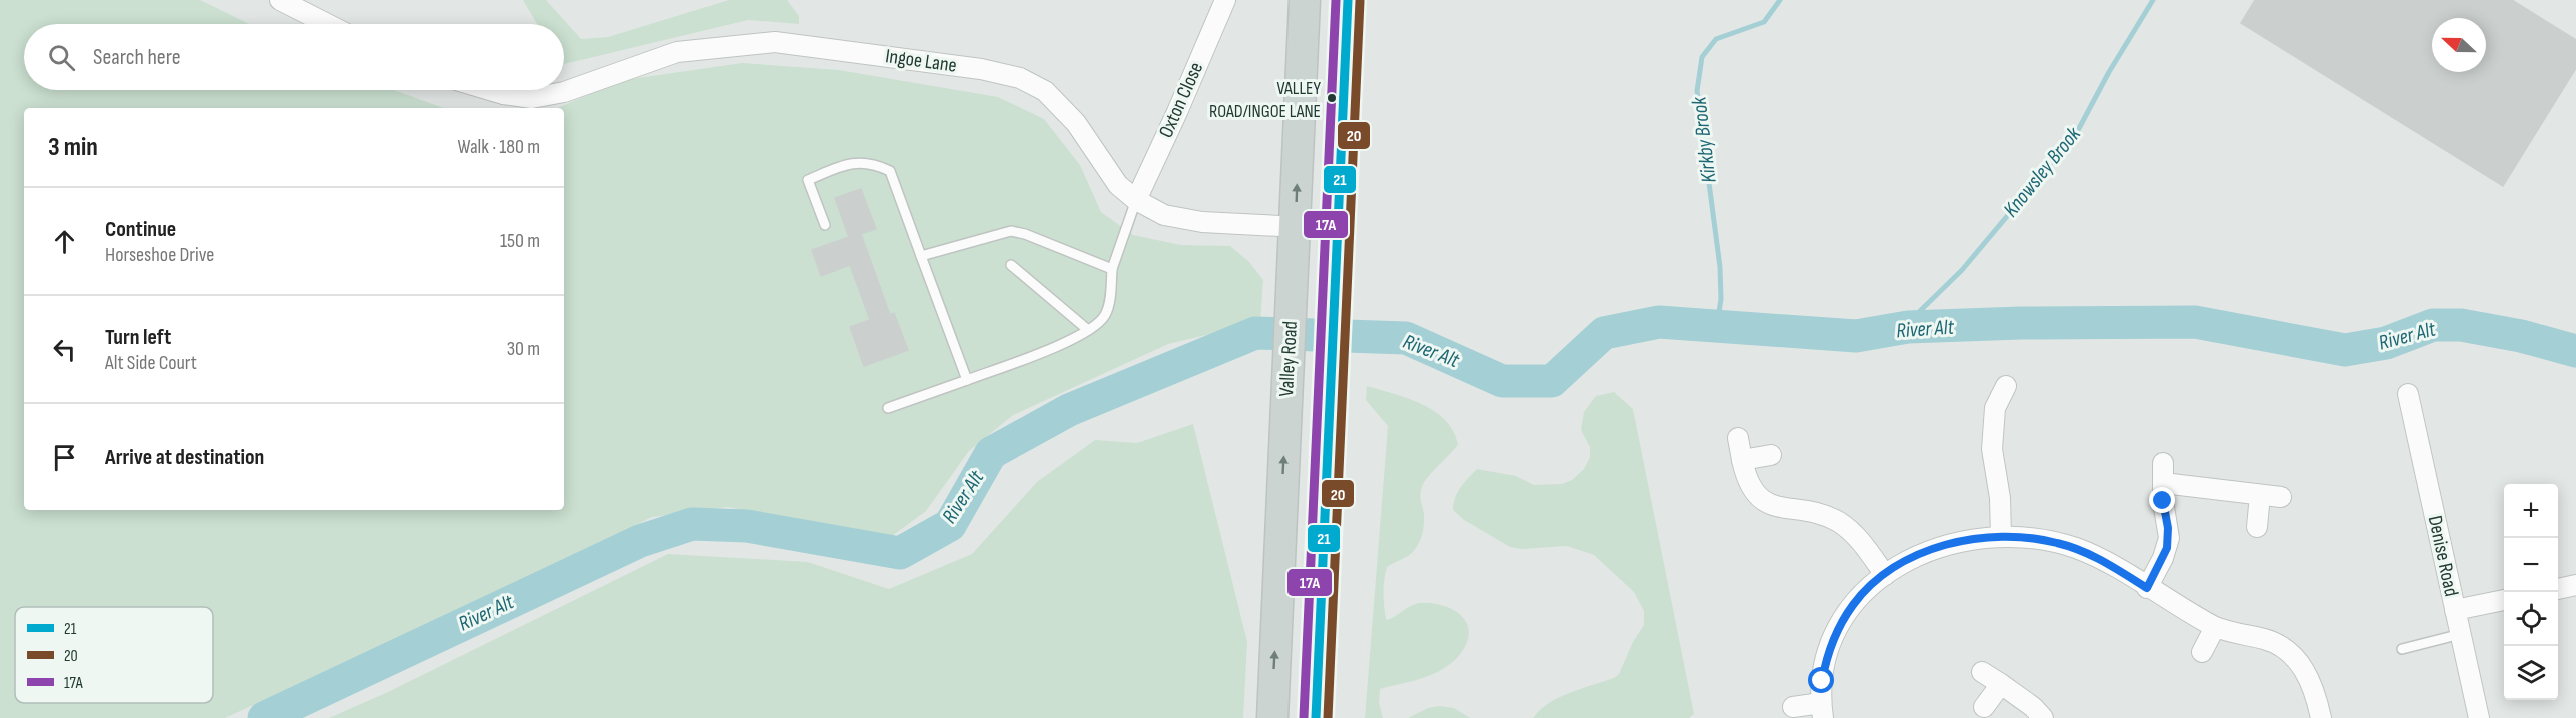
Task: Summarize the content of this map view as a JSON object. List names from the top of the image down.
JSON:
{
  "streets": {
    "main road": ["Valley Road"],
    "street": ["Ingoe Lane", "Oxton Close", "Denise Road"]
  },
  "crossings": [
    ["Ingoe Lane", "Oxton Close"],
    ["Ingoe Lane", "Valley Road"]
  ],
  "water": ["Kirkby Brook", "Knowsley Brook", "River Alt"],
  "places": ["VALLEY ROAD/INGOE LANE"],
  "lines": ["transit line 21", "transit line 17A", "transit line 20"],
  "legend": ["21", "20", "17A"],
  "north": "left",
  "page": {
    "search": "Search here",
    "heading": ["3 min", "Walk · 180 m"],
    "list": [
      ["Continue", "Horseshoe Drive", "150 m"],
      ["Turn left", "Alt Side Court", "30 m"],
      "Arrive at destination"
    ],
    "map_buttons": ["+", "−"]
  }
}
